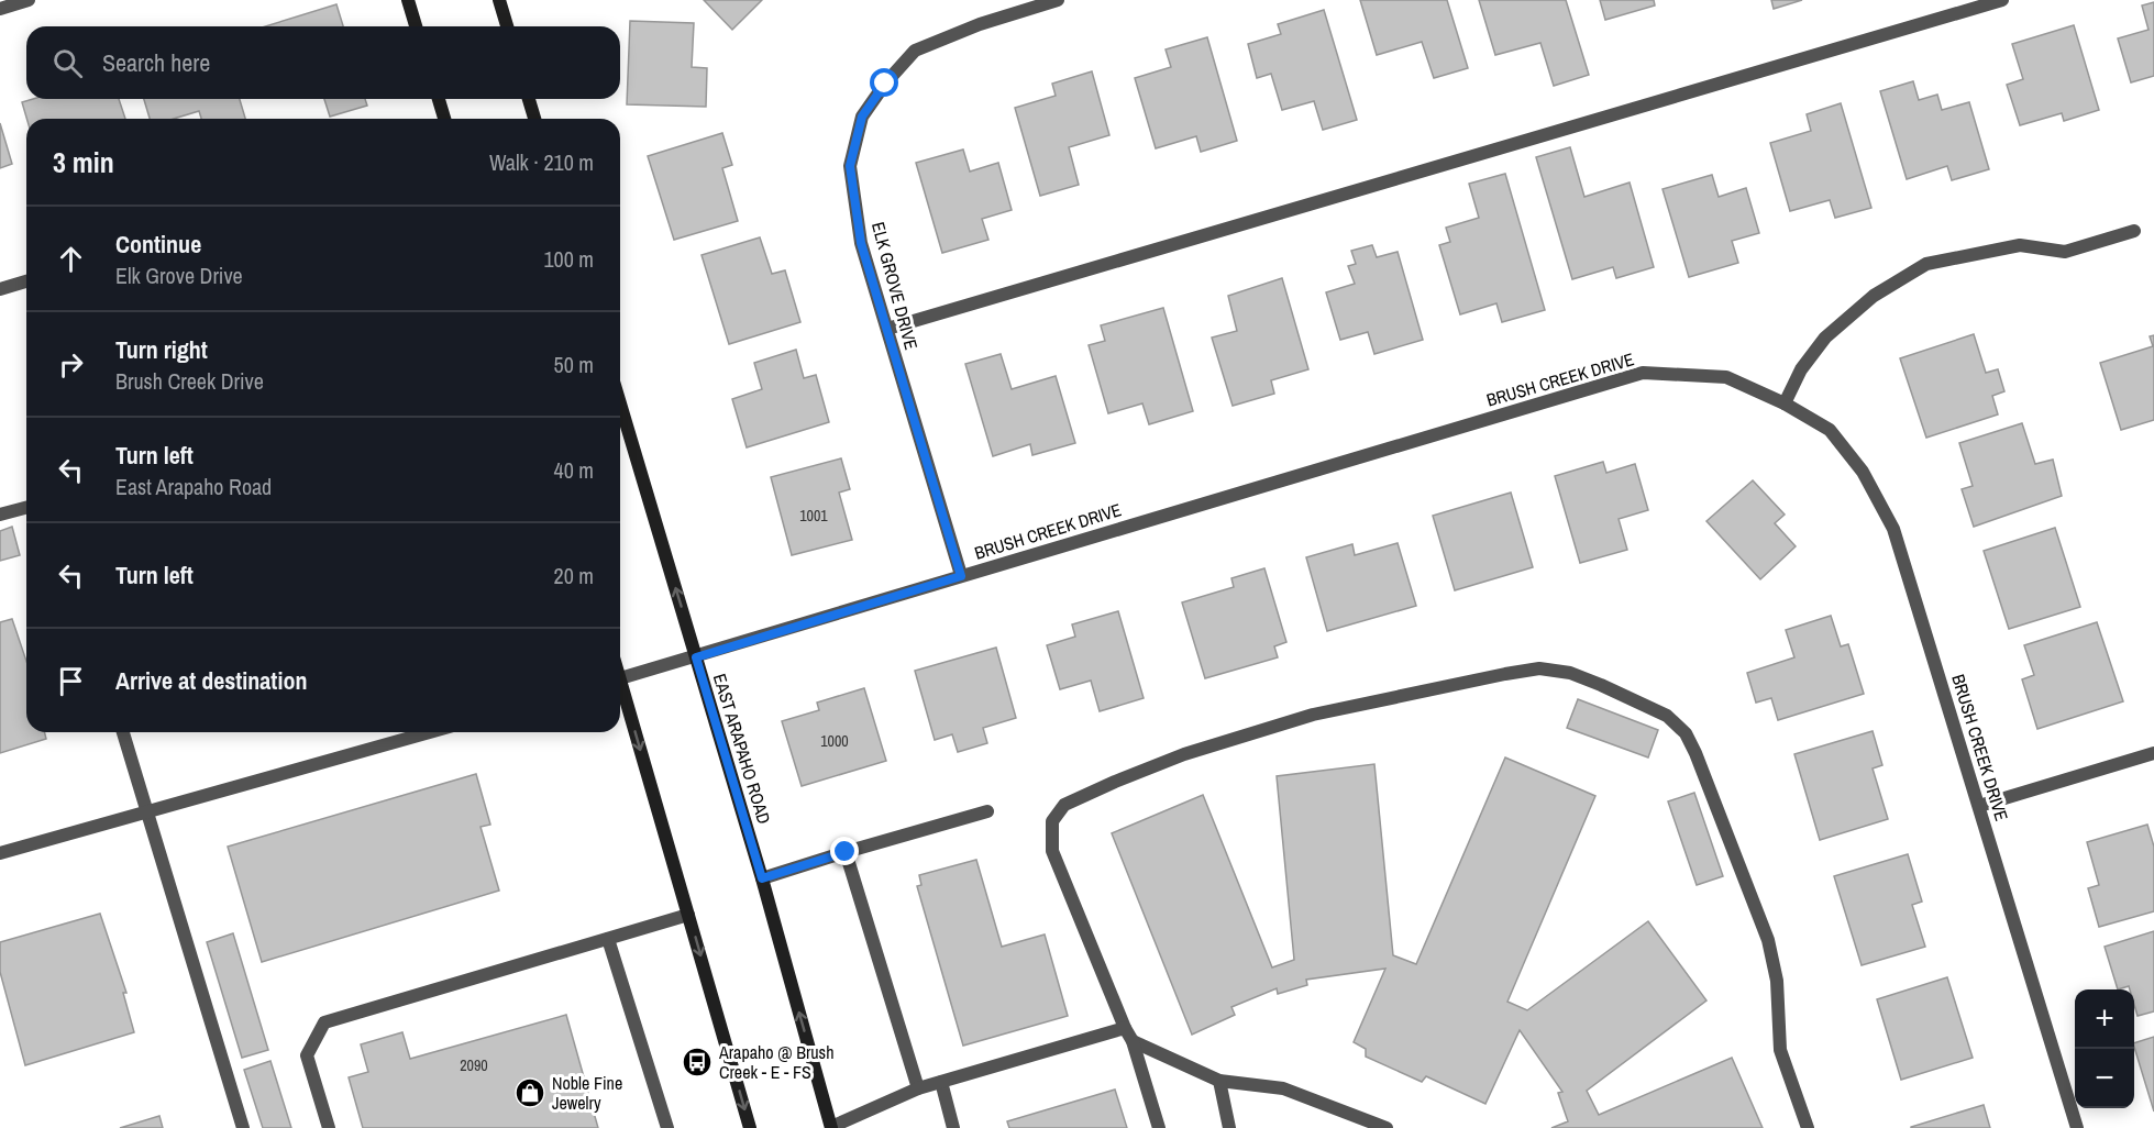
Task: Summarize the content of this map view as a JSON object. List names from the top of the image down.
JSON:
{
  "streets": {
    "main road": ["EAST ARAPAHO ROAD"],
    "street": ["ELK GROVE DRIVE", "BRUSH CREEK DRIVE"]
  },
  "crossings": [
    ["ELK GROVE DRIVE", "BRUSH CREEK DRIVE"],
    ["BRUSH CREEK DRIVE", "EAST ARAPAHO ROAD"]
  ],
  "places": {
    "bus stop": ["Arapaho @ Brush Creek - E - FS"],
    "shop": ["Noble Fine Jewelry"]
  },
  "house_numbers": ["1001", "1000", "2090"],
  "page": {
    "search": "Search here",
    "heading": ["3 min", "Walk · 210 m"],
    "list": [
      ["Continue", "Elk Grove Drive", "100 m"],
      ["Turn right", "Brush Creek Drive", "50 m"],
      ["Turn left", "East Arapaho Road", "40 m"],
      ["Turn left", "20 m"],
      "Arrive at destination"
    ],
    "map_buttons": ["+", "−"]
  }
}
